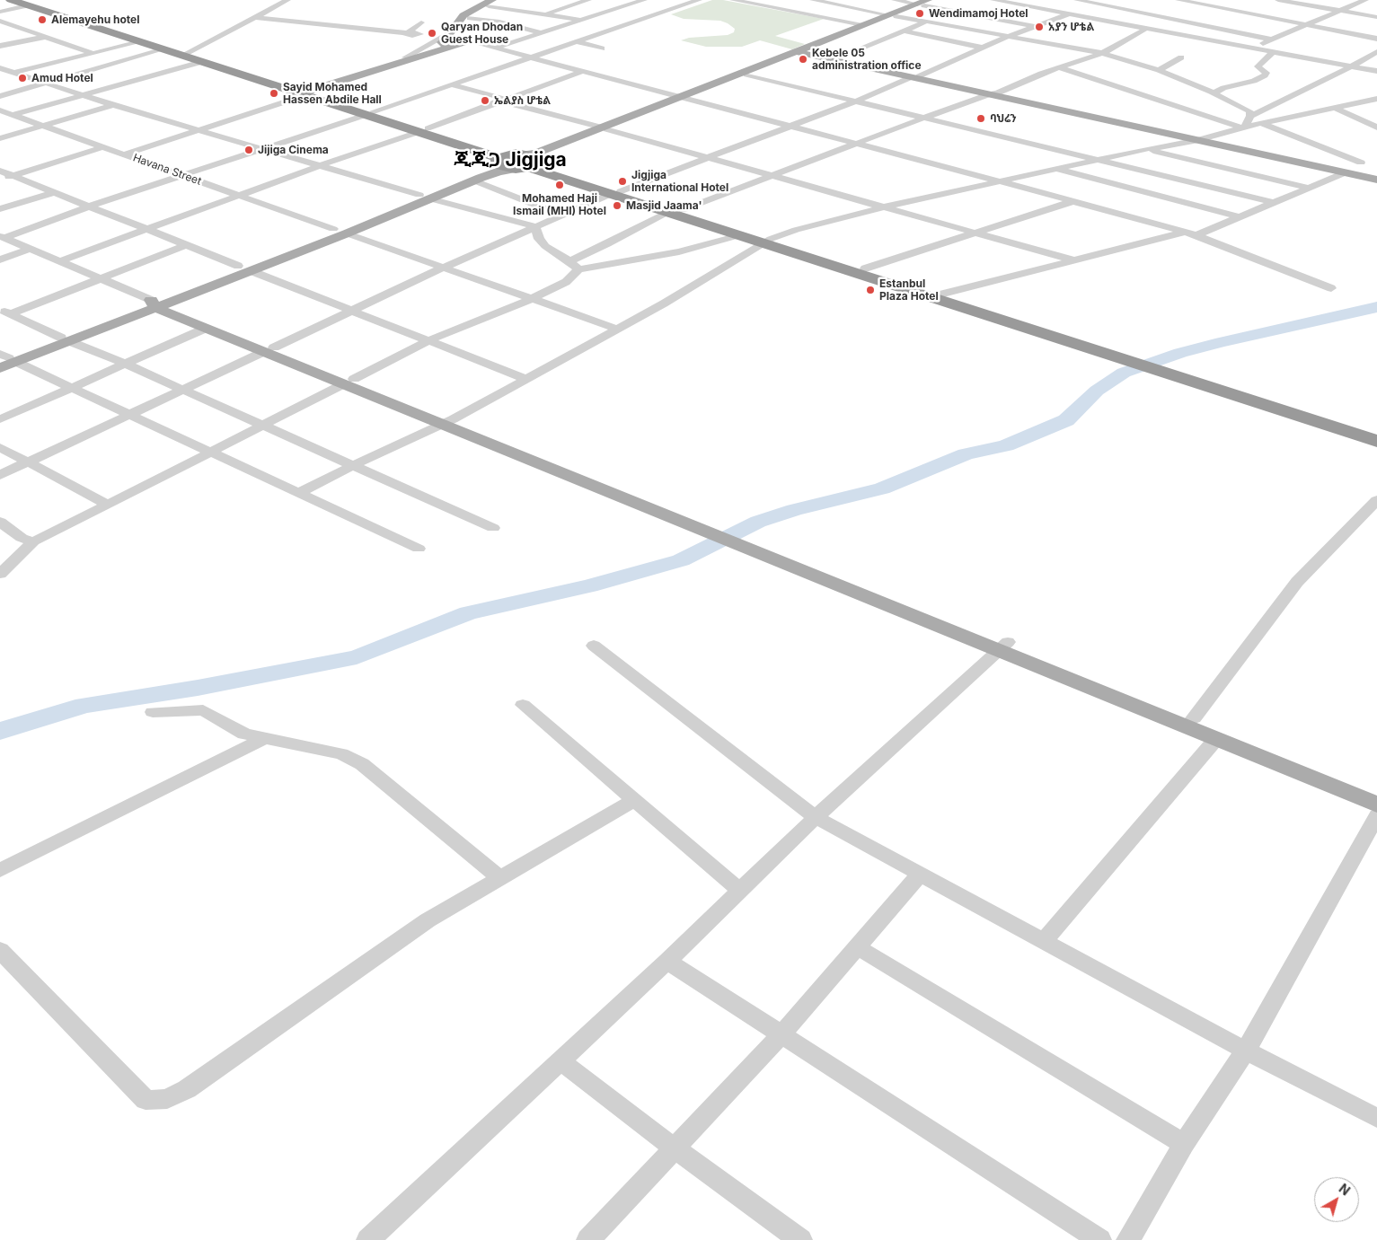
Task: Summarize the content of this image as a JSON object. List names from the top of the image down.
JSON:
{
  "streets": {
    "street": ["Havana Street"]
  },
  "districts": ["ጂጂጋ Jigjiga"],
  "places": [
    "Wendimamoj Hotel",
    "Alemayehu hotel",
    "አያን ሆቴል",
    "Qaryan Dhodan Guest House",
    "Kebele 05 administration office",
    "Amud Hotel",
    "Sayid Mohamed Hassen Abdile Hall",
    "ኤልያስ ሆቴል",
    "ባህሬን",
    "Jijiga Cinema",
    "Jigjiga International Hotel",
    "Mohamed Haji Ismail (MHI) Hotel",
    "Masjid Jaama'",
    "Estanbul Plaza Hotel"
  ],
  "north": "top right"
}
